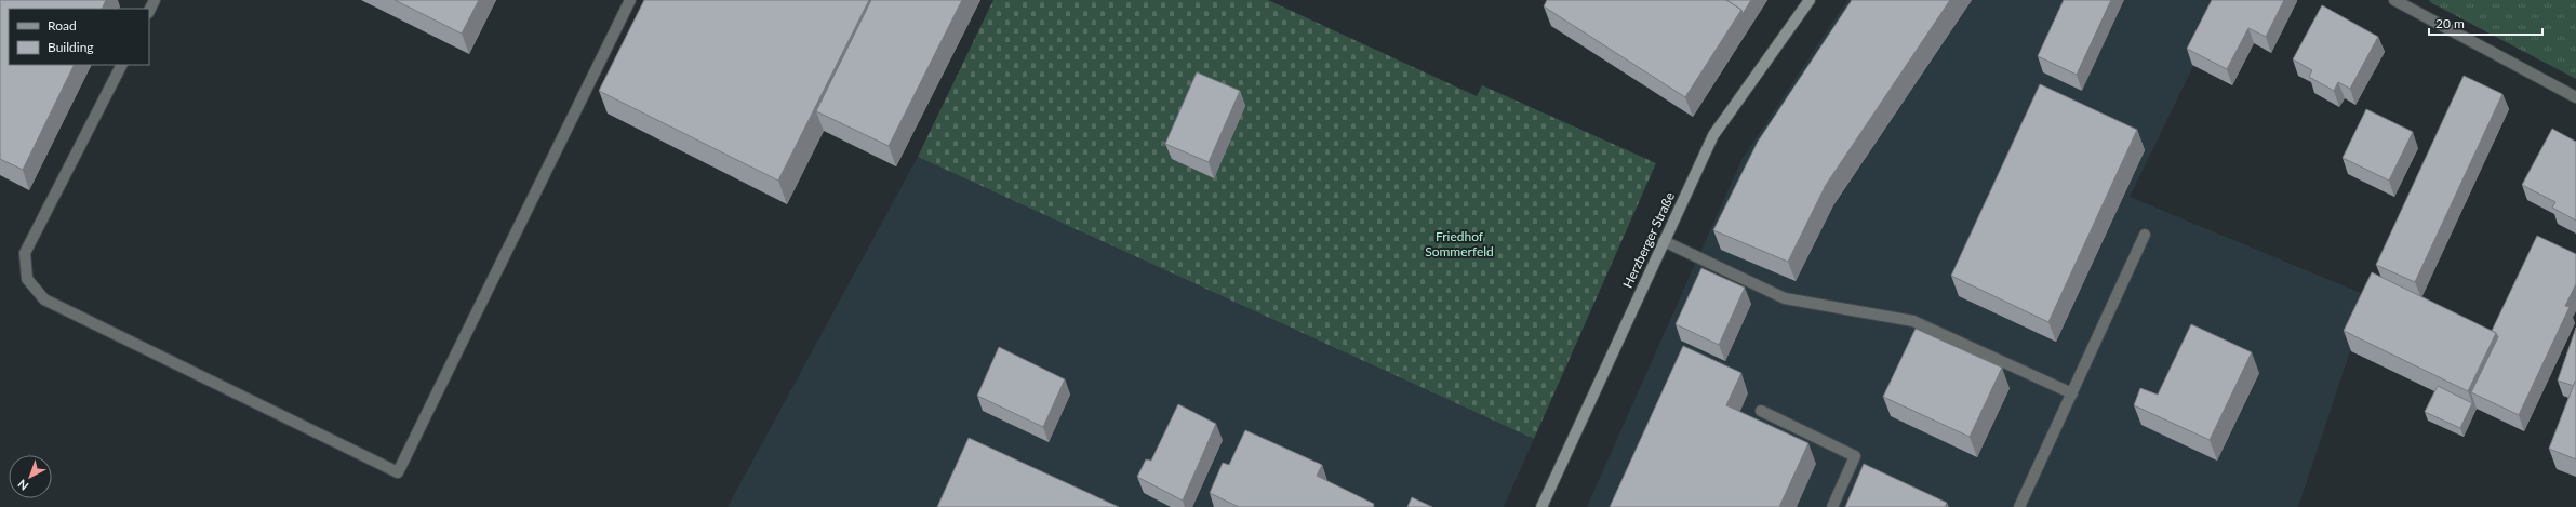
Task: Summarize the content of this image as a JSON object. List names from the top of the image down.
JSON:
{
  "streets": {
    "main road": ["Herzberger Straße"]
  },
  "parks": ["Friedhof Sommerfeld"],
  "legend": ["Road", "Building"],
  "scale_bar": "20 m",
  "north": "bottom left"
}
